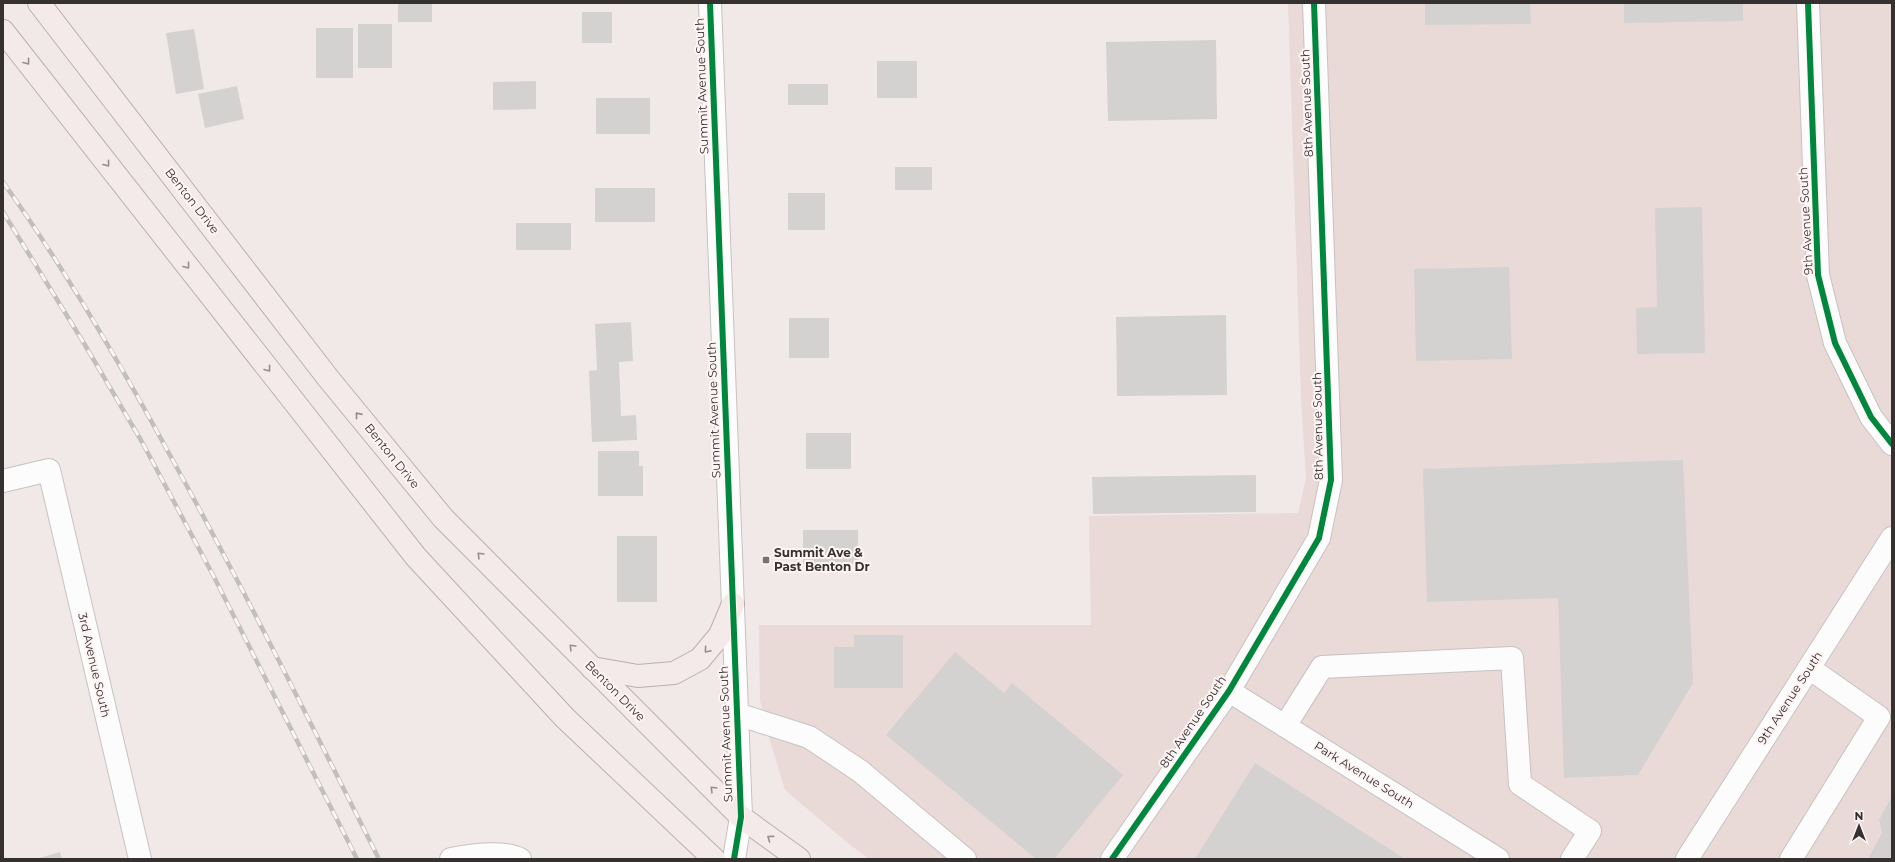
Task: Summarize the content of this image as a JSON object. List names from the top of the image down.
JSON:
{
  "streets": {
    "main road": ["Benton Drive"],
    "street": [
      "Summit Avenue South",
      "8th Avenue South",
      "9th Avenue South",
      "3rd Avenue South",
      "Park Avenue South"
    ]
  },
  "crossings": [
    ["Summit Avenue South", "Benton Drive"],
    ["8th Avenue South", "Park Avenue South"]
  ],
  "places": {
    "transit": ["Summit Ave & Past Benton Dr"]
  },
  "north": "top"
}
